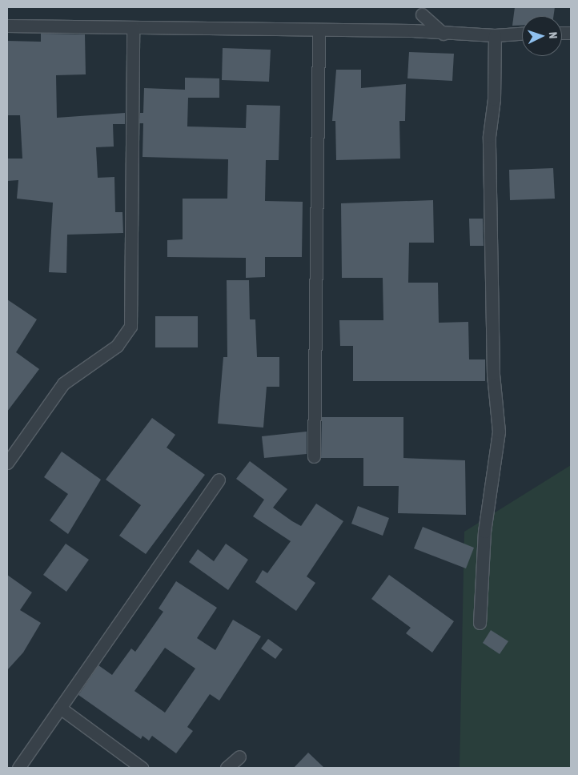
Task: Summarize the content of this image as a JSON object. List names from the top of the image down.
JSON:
{
  "north": "right"
}
